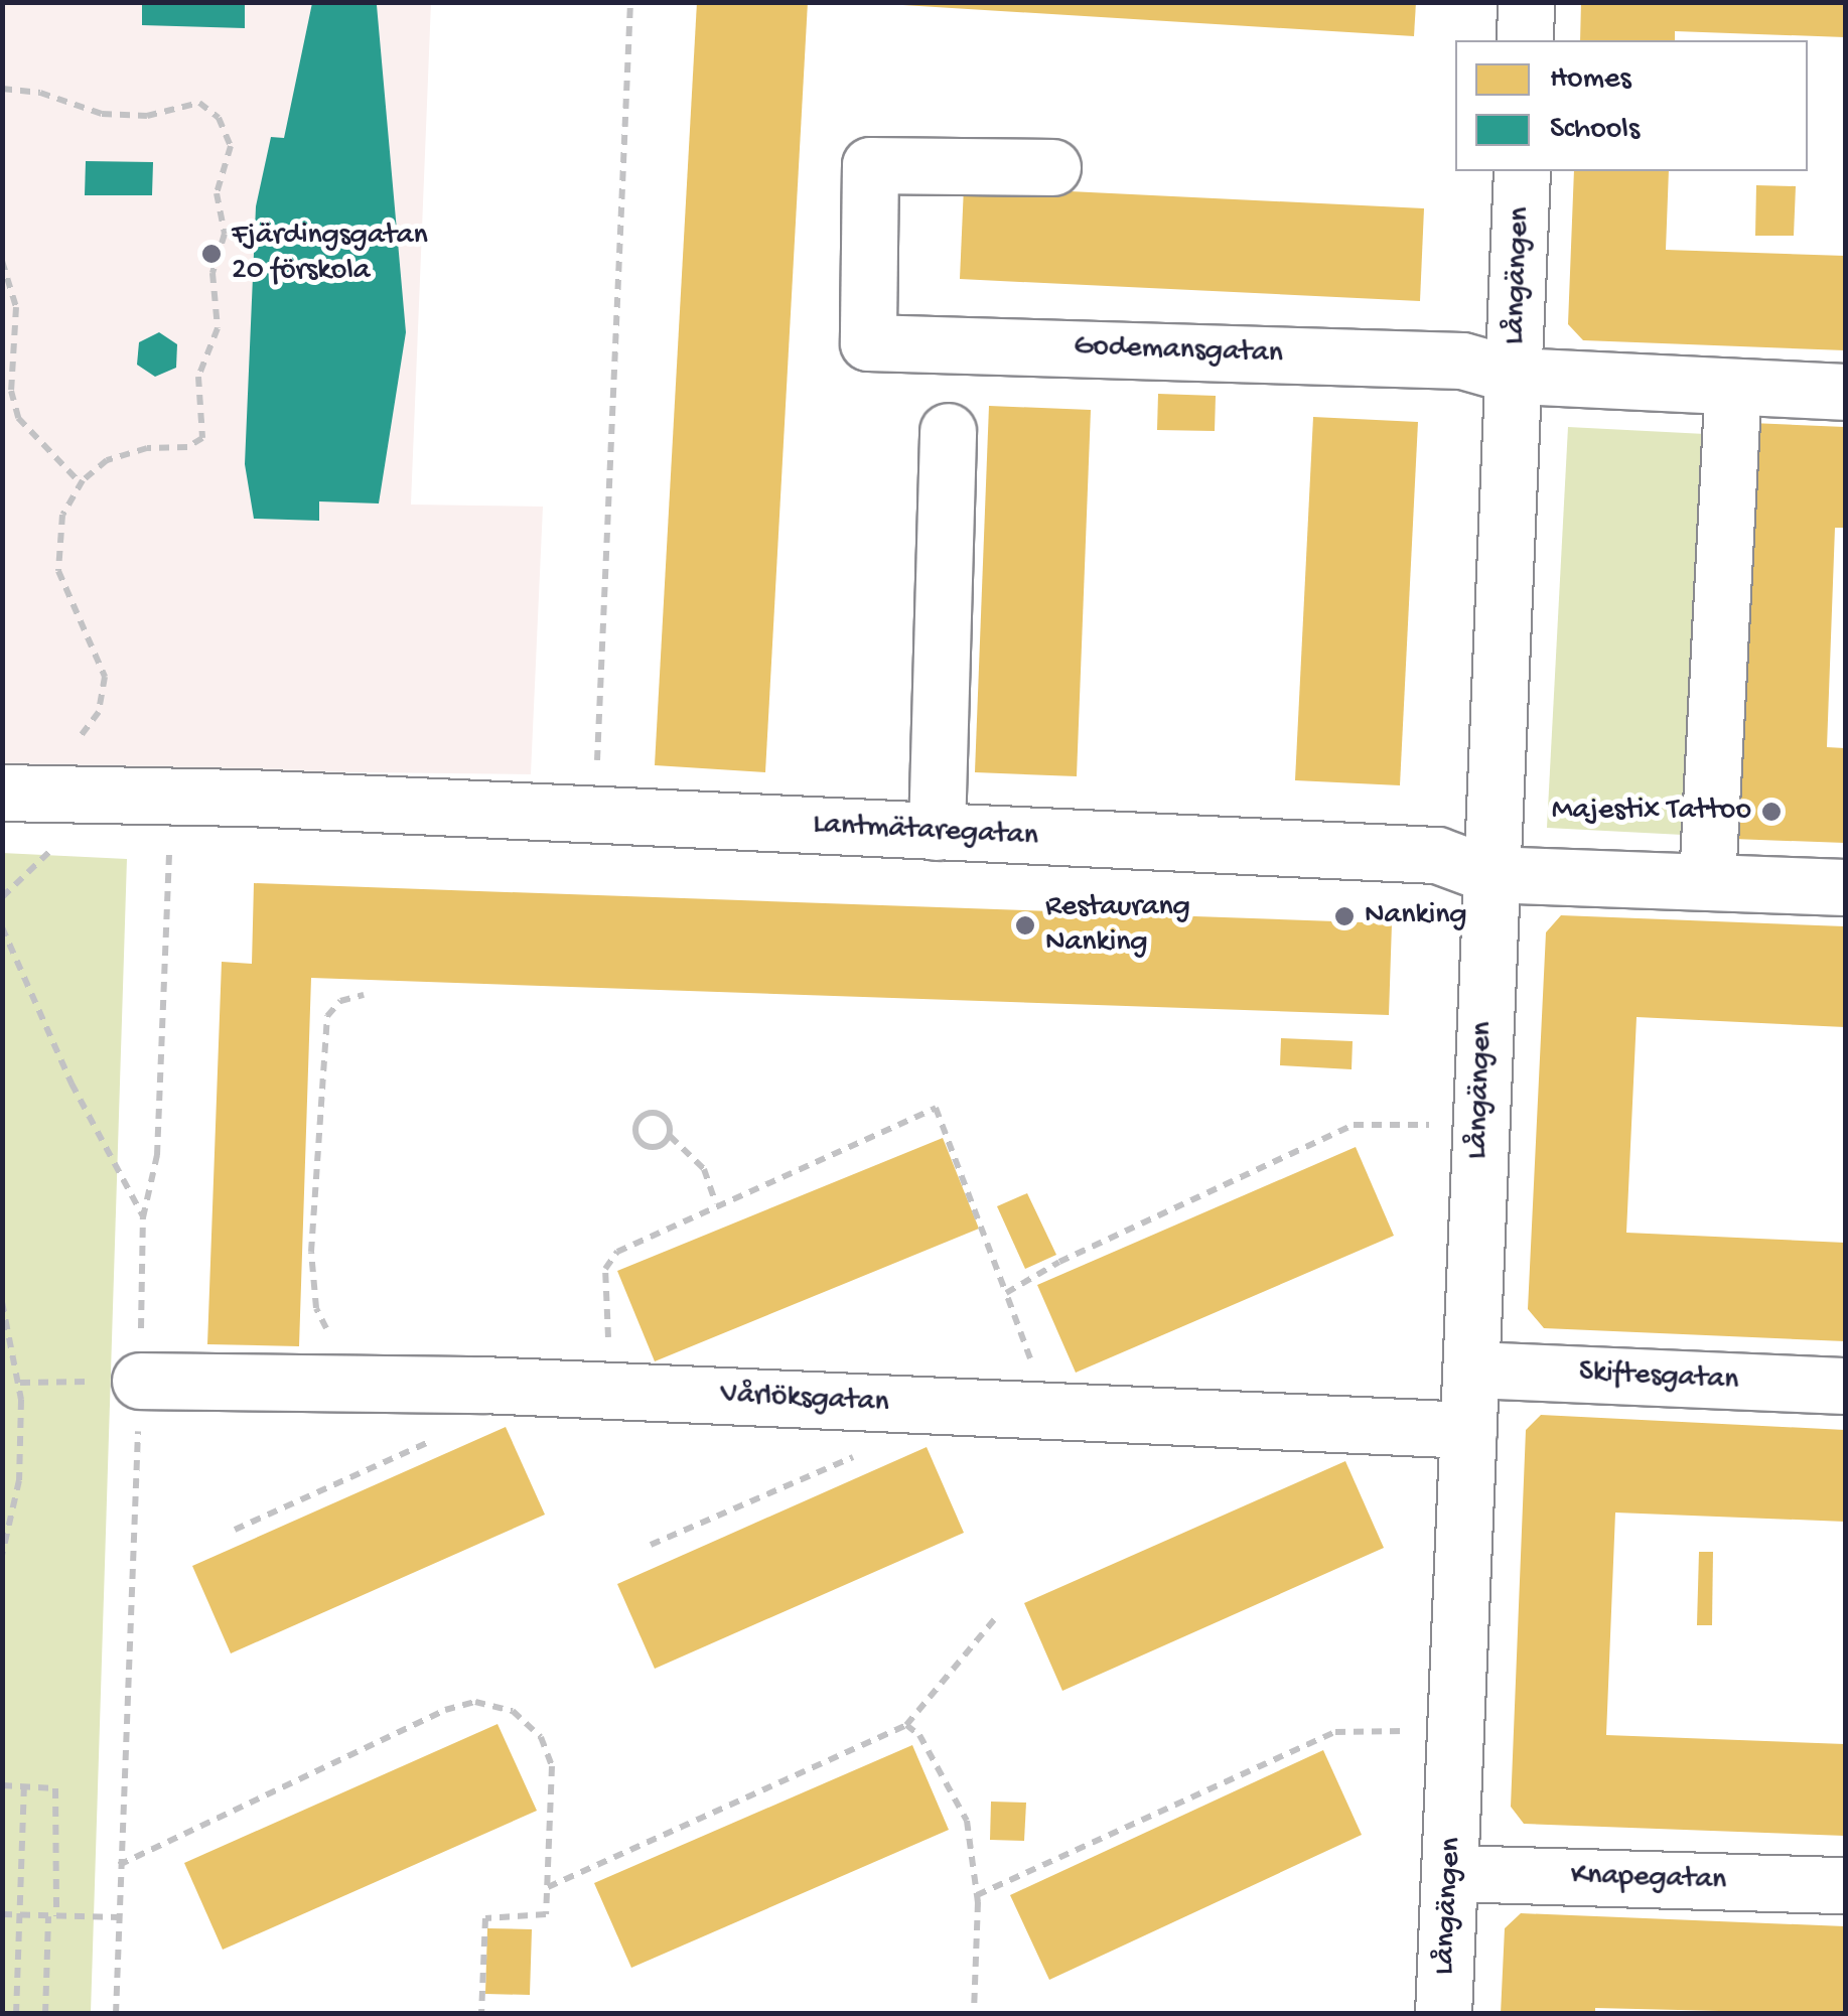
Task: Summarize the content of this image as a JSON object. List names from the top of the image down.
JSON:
{
  "streets": {
    "street": [
      "Långängen",
      "Godemansgatan",
      "Lantmätaregatan",
      "Skiftesgatan",
      "Vårlöksgatan",
      "Knapegatan"
    ]
  },
  "crossings": [
    ["Långängen", "Godemansgatan"],
    ["Långängen", "Lantmätaregatan"],
    ["Långängen", "Skiftesgatan"],
    ["Långängen", "Vårlöksgatan"],
    ["Långängen", "Knapegatan"]
  ],
  "places": [
    "Fjärdingsgatan 20 förskola",
    "Majestix Tattoo",
    "Nanking",
    "Restaurang Nanking"
  ],
  "legend": ["Homes", "Schools"]
}
